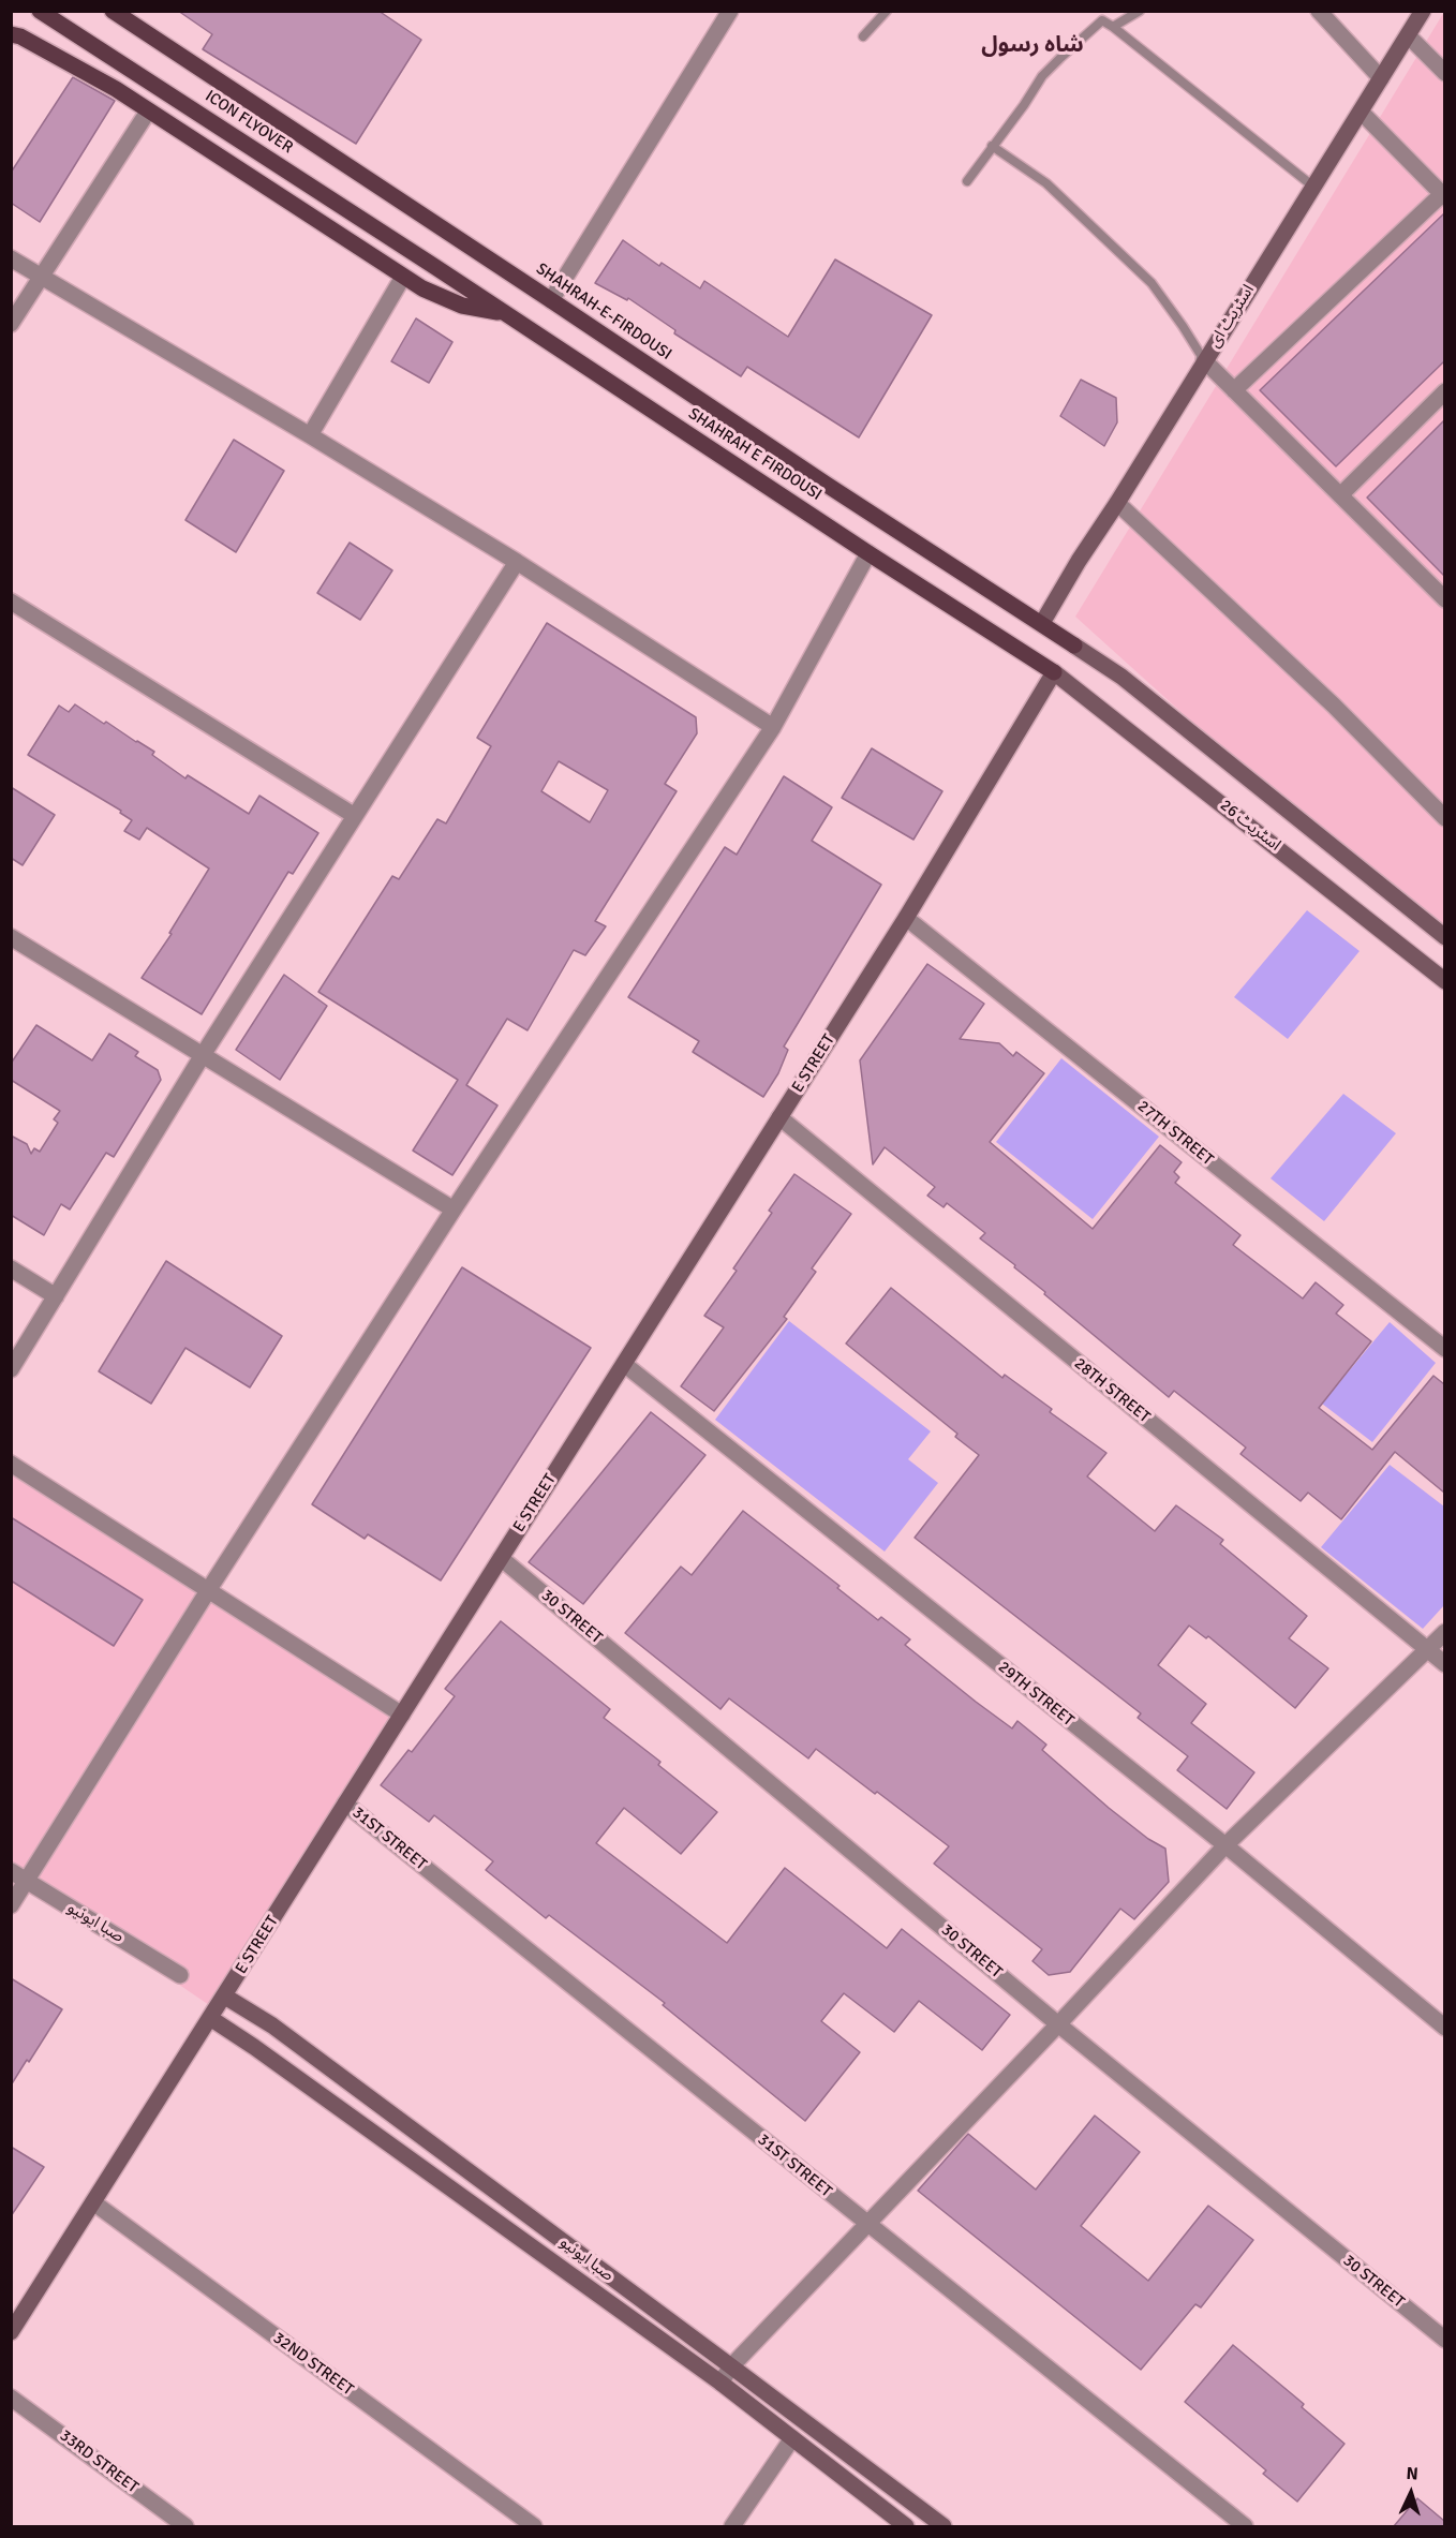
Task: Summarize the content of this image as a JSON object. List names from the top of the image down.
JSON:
{
  "streets": {
    "main road": [
      "ICON FLYOVER",
      "SHAHRAH-E-FIRDOUSI",
      "اسٹریٹ ای",
      "SHAHRAH E FIRDOUSI",
      "اسٹریٹ 26",
      "E STREET",
      "صبا ایونیو"
    ],
    "street": [
      "27TH STREET",
      "28TH STREET",
      "30 STREET",
      "29TH STREET",
      "31ST STREET",
      "32ND STREET",
      "33RD STREET"
    ]
  },
  "crossings": [
    ["ICON FLYOVER", "SHAHRAH E FIRDOUSI"],
    ["SHAHRAH-E-FIRDOUSI", "اسٹریٹ ای"],
    ["SHAHRAH E FIRDOUSI", "اسٹریٹ 26"],
    ["SHAHRAH E FIRDOUSI", "E STREET"],
    ["اسٹریٹ 26", "E STREET"],
    ["E STREET", "27TH STREET"],
    ["E STREET", "28TH STREET"],
    ["E STREET", "30 STREET"],
    ["E STREET", "29TH STREET"],
    ["E STREET", "31ST STREET"],
    ["E STREET", "صبا ایونیو"],
    ["E STREET", "32ND STREET"]
  ],
  "districts": ["شاہ رسول"],
  "north": "top"
}
